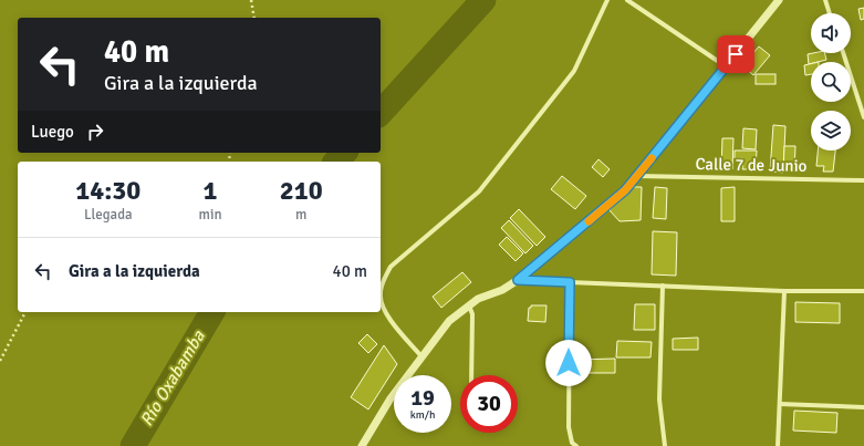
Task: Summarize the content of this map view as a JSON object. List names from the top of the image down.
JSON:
{
  "streets": {
    "street": ["Calle 7 de Junio"]
  },
  "water": ["Río Oxabamba"],
  "page": {
    "turn": ["40 m", "Gira a la izquierda"],
    "then": "Luego",
    "eta": [
      "14:30",
      "Llegada",
      "1",
      "min",
      "210",
      "m"
    ],
    "list": [
      {
        "name": "Gira a la izquierda",
        "value": "40 m"
      }
    ],
    "speed": "19 km/h",
    "limit": "30"
  }
}
